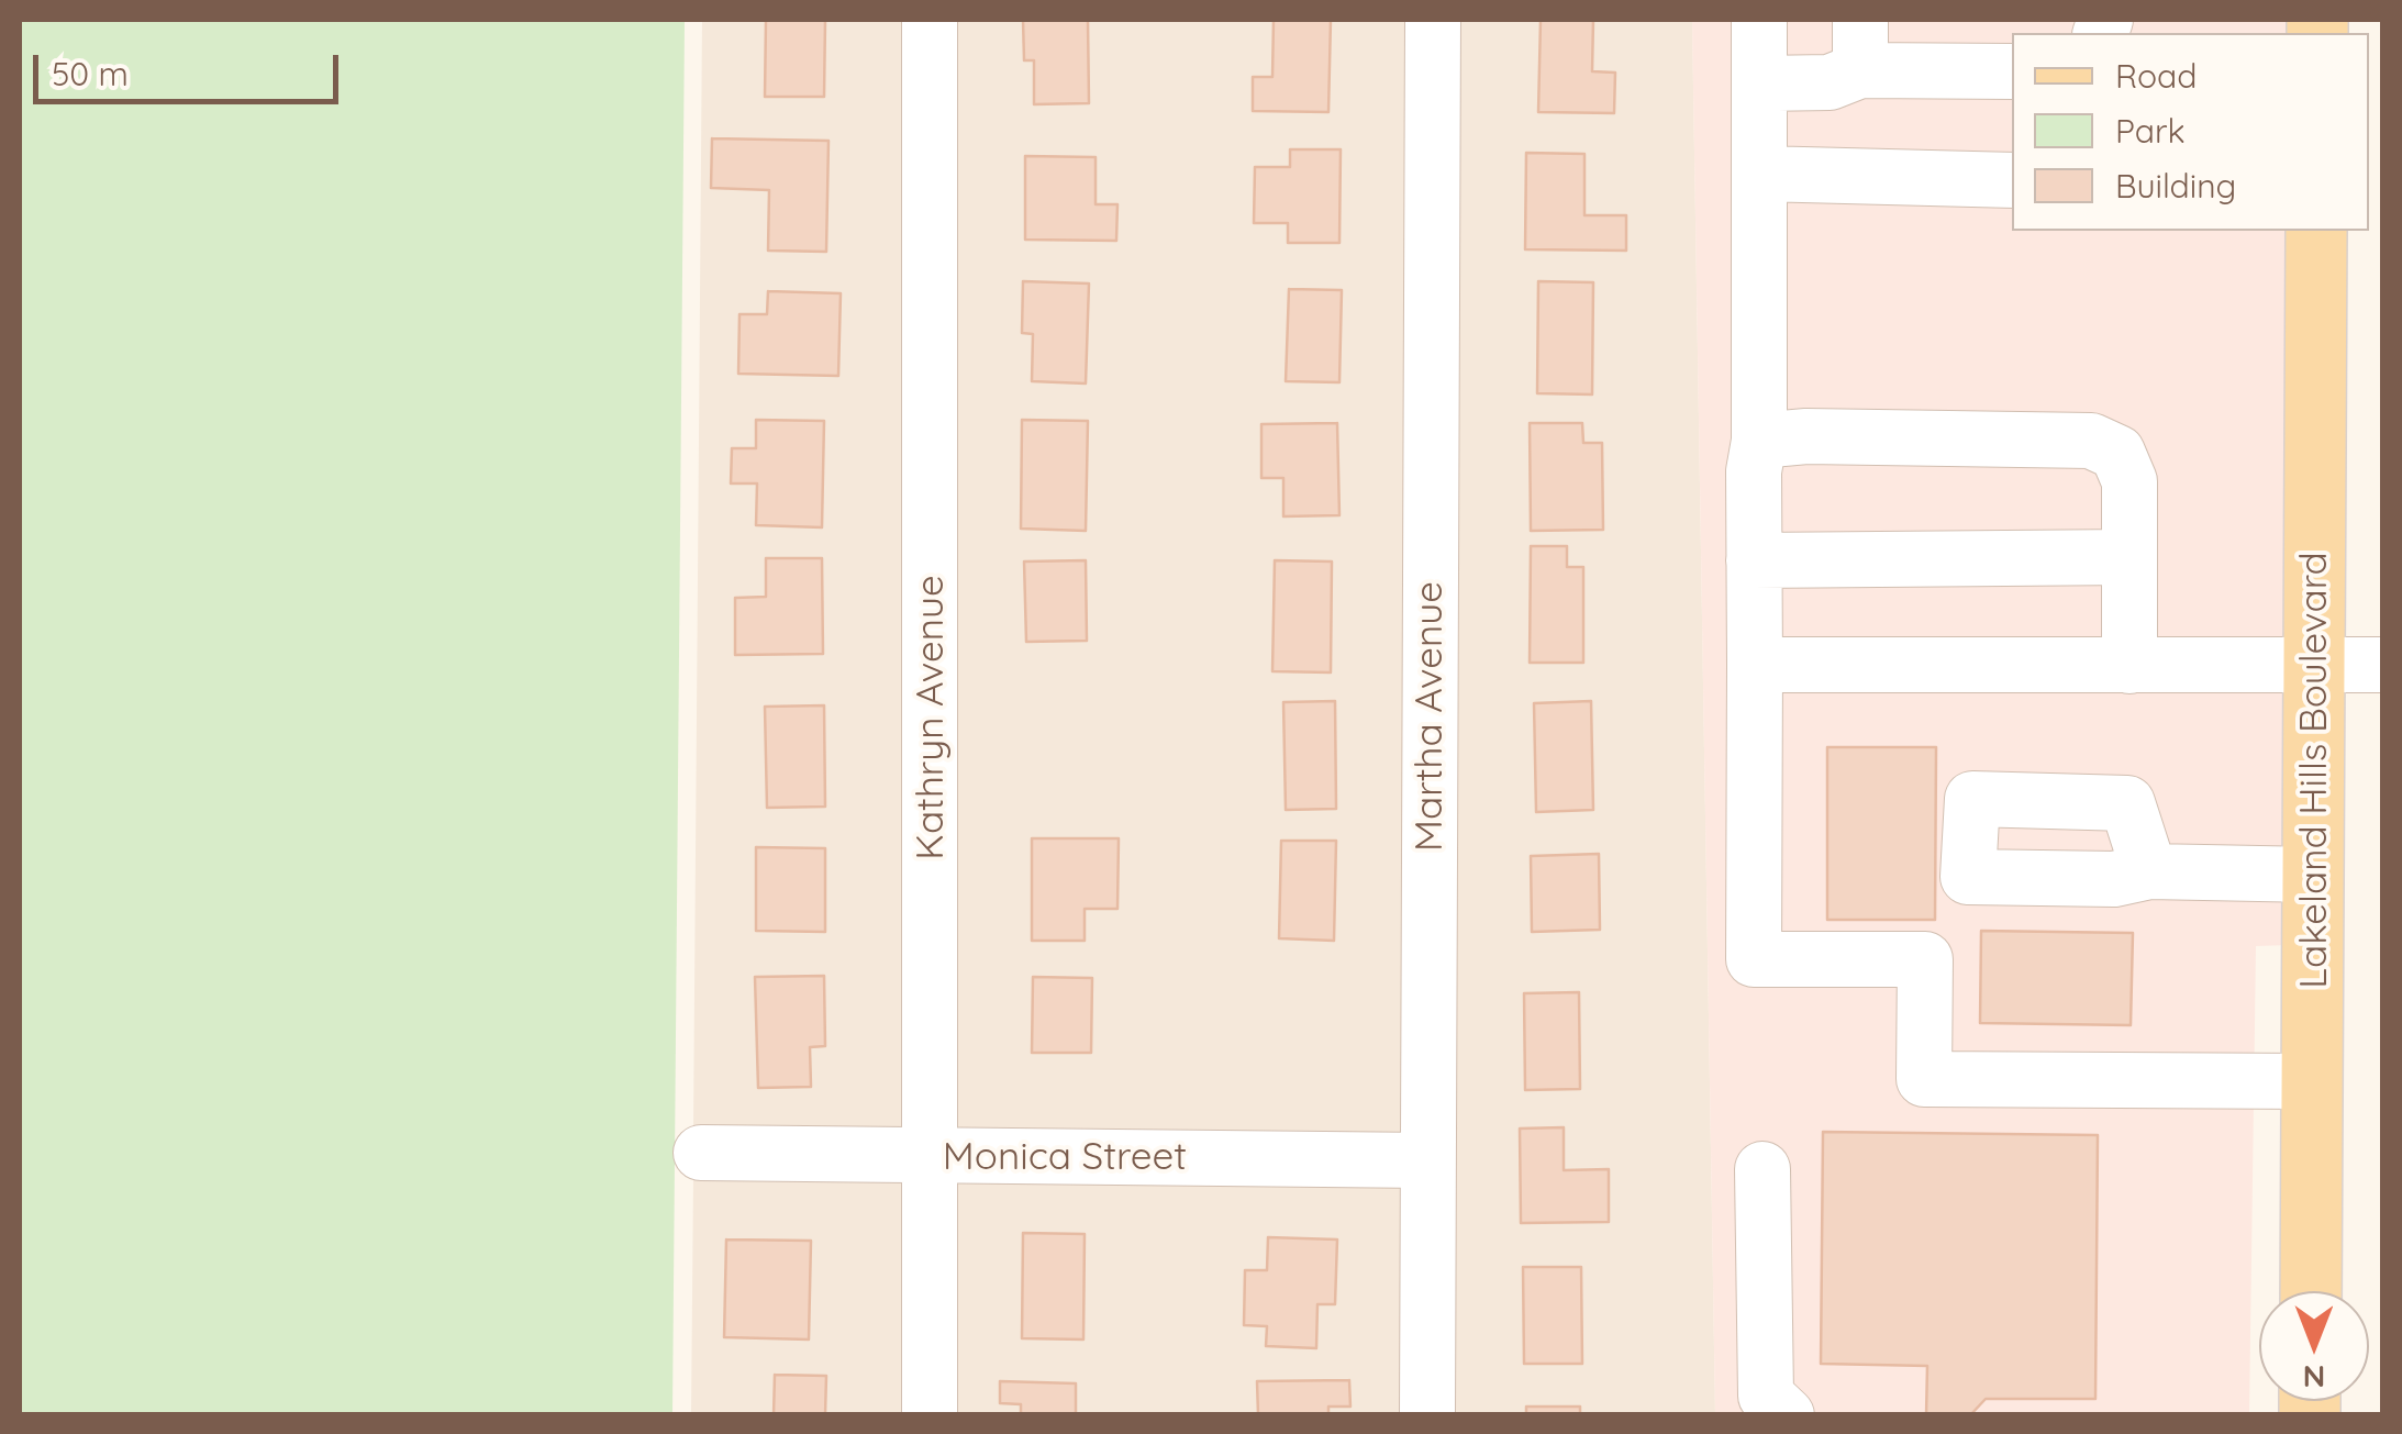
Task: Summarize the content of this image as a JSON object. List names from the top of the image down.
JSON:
{
  "streets": {
    "main road": ["Lakeland Hills Boulevard"],
    "street": ["Martha Avenue", "Kathryn Avenue", "Monica Street"]
  },
  "crossings": [
    ["Martha Avenue", "Monica Street"],
    ["Kathryn Avenue", "Monica Street"]
  ],
  "legend": ["Road", "Park", "Building"],
  "scale_bar": "50 m",
  "north": "bottom"
}
